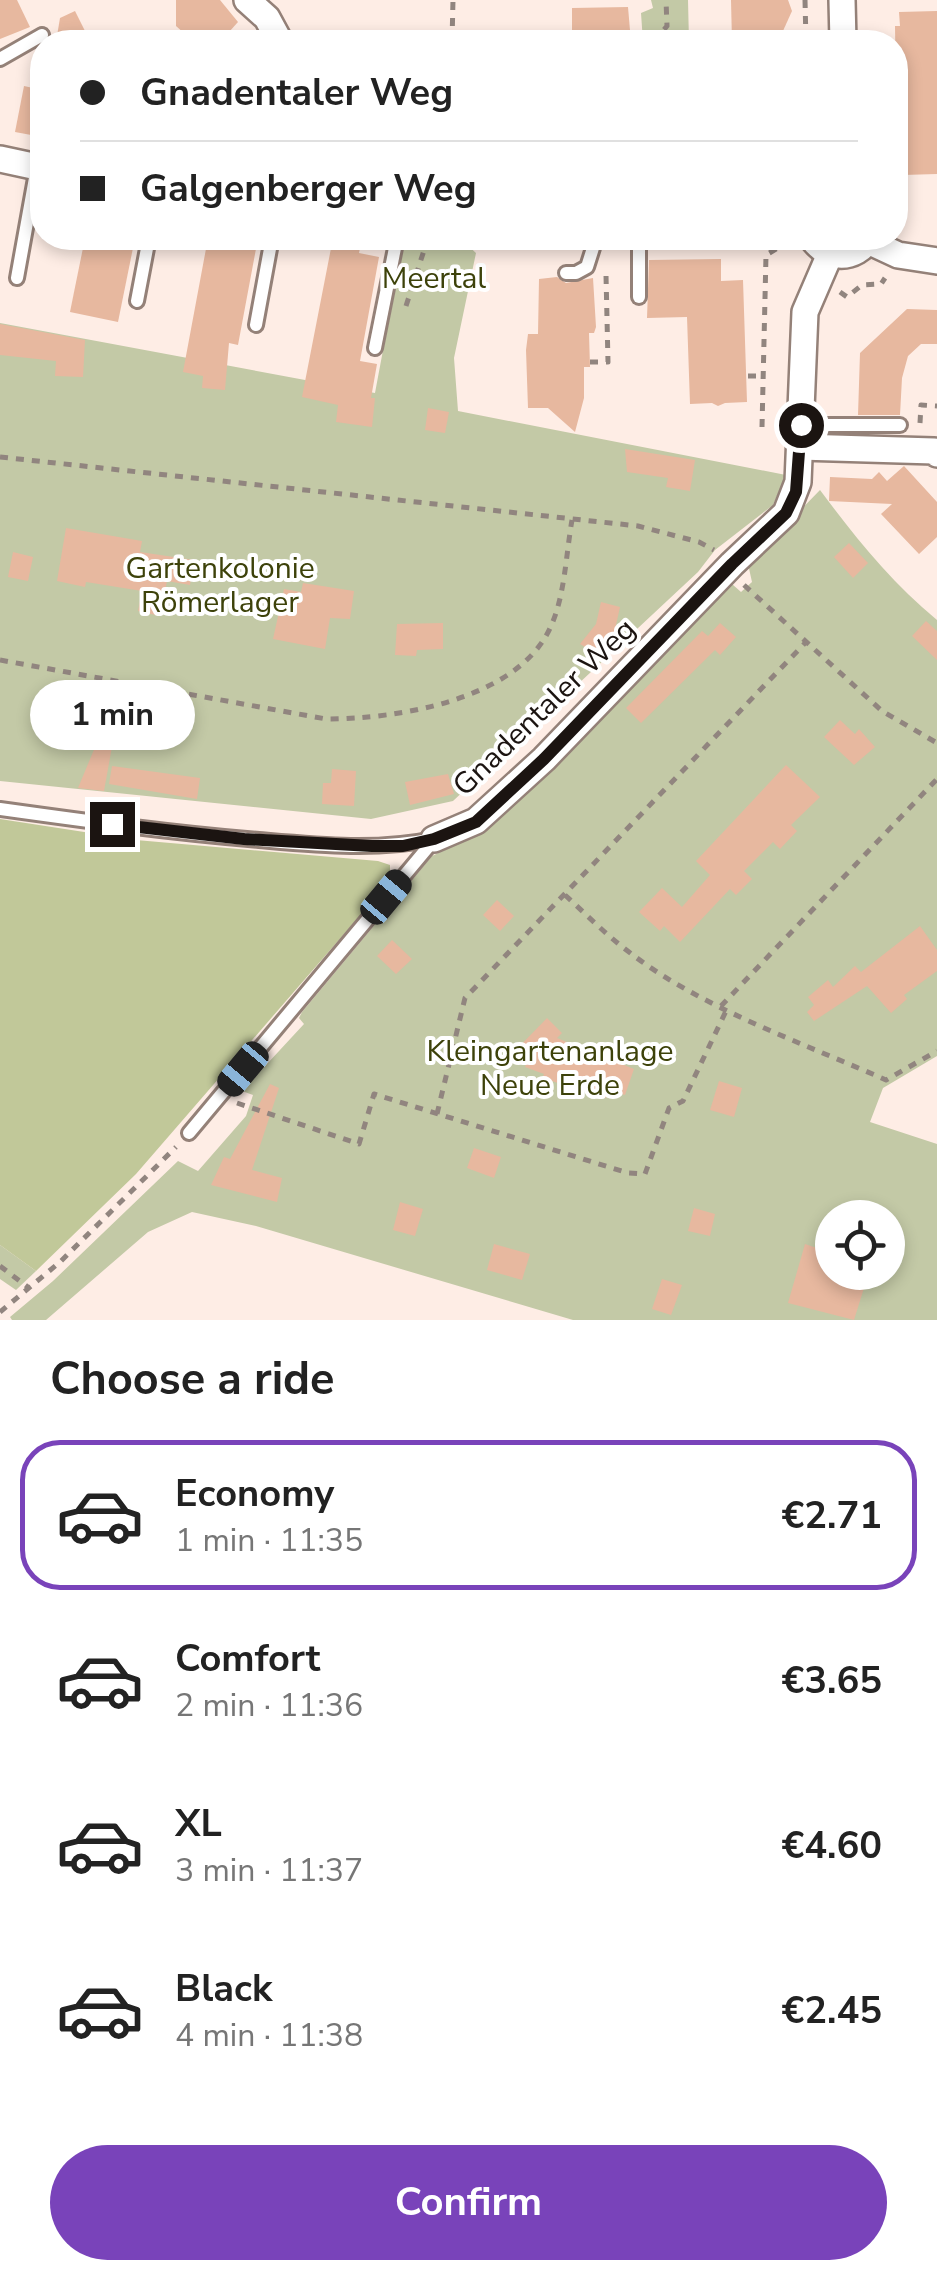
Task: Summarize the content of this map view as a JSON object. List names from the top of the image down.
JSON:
{
  "streets": {
    "street": ["Gnadentaler Weg"]
  },
  "parks": ["Meertal", "Gartenkolonie Römerlager", "Kleingartenanlage Neue Erde"],
  "page": {
    "banner": ["Gnadentaler Weg", "Galgenberger Weg"],
    "bubble": "1 min",
    "heading": "Choose a ride",
    "list": [
      {
        "name": "Economy",
        "note": "1 min · 11:35",
        "value": "€2.71"
      },
      {
        "name": "Comfort",
        "note": "2 min · 11:36",
        "value": "€3.65"
      },
      {
        "name": "XL",
        "note": "3 min · 11:37",
        "value": "€4.60"
      },
      {
        "name": "Black",
        "note": "4 min · 11:38",
        "value": "€2.45"
      }
    ],
    "buttons": "Confirm"
  }
}
